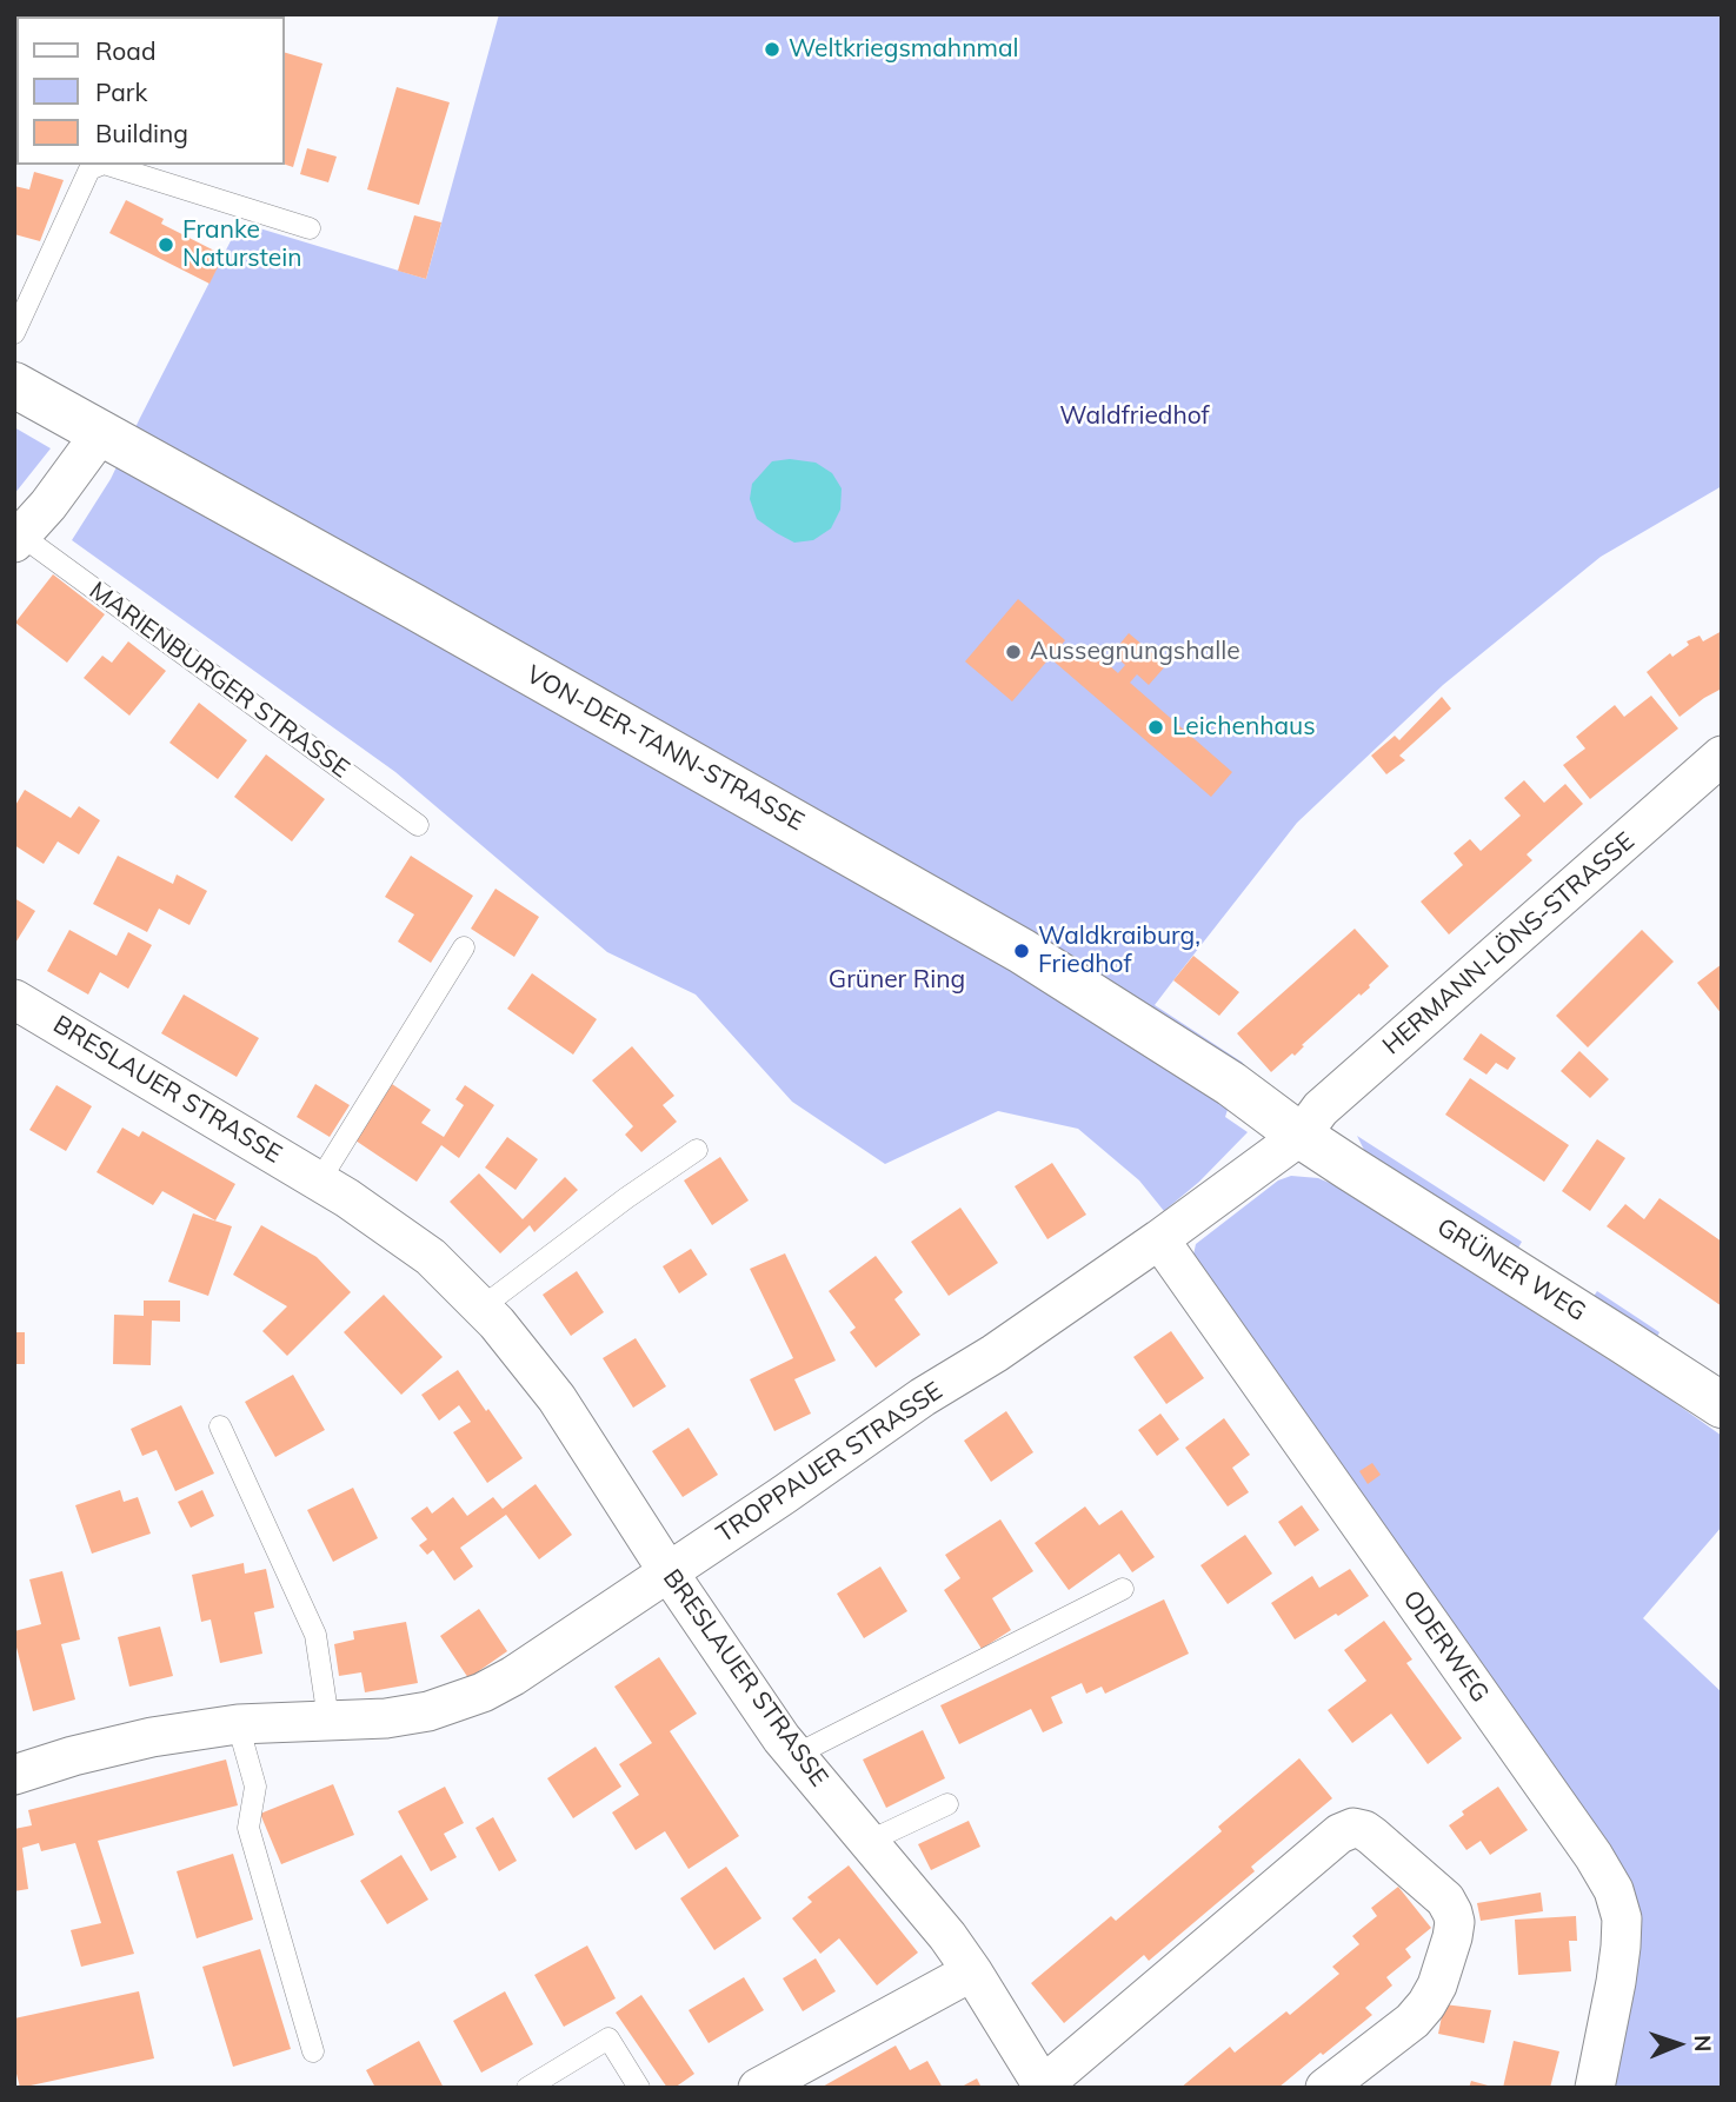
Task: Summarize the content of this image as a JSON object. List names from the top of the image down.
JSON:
{
  "streets": {
    "street": [
      "MARIENBURGER STRASSE",
      "VON-DER-TANN-STRASSE",
      "HERMANN-LÖNS-STRASSE",
      "BRESLAUER STRASSE",
      "GRÜNER WEG",
      "TROPPAUER STRASSE",
      "ODERWEG"
    ]
  },
  "crossings": [
    ["MARIENBURGER STRASSE", "VON-DER-TANN-STRASSE"],
    ["VON-DER-TANN-STRASSE", "HERMANN-LÖNS-STRASSE"],
    ["VON-DER-TANN-STRASSE", "GRÜNER WEG"],
    ["VON-DER-TANN-STRASSE", "TROPPAUER STRASSE"],
    ["HERMANN-LÖNS-STRASSE", "GRÜNER WEG"],
    ["HERMANN-LÖNS-STRASSE", "TROPPAUER STRASSE"],
    ["BRESLAUER STRASSE", "TROPPAUER STRASSE"],
    ["GRÜNER WEG", "TROPPAUER STRASSE"],
    ["TROPPAUER STRASSE", "ODERWEG"]
  ],
  "parks": ["Waldfriedhof", "Grüner Ring"],
  "places": [
    "Weltkriegsmahnmal",
    "Franke Naturstein",
    "Aussegnungshalle",
    "Leichenhaus",
    "Waldkraiburg, Friedhof"
  ],
  "legend": ["Road", "Park", "Building"],
  "north": "right"
}
